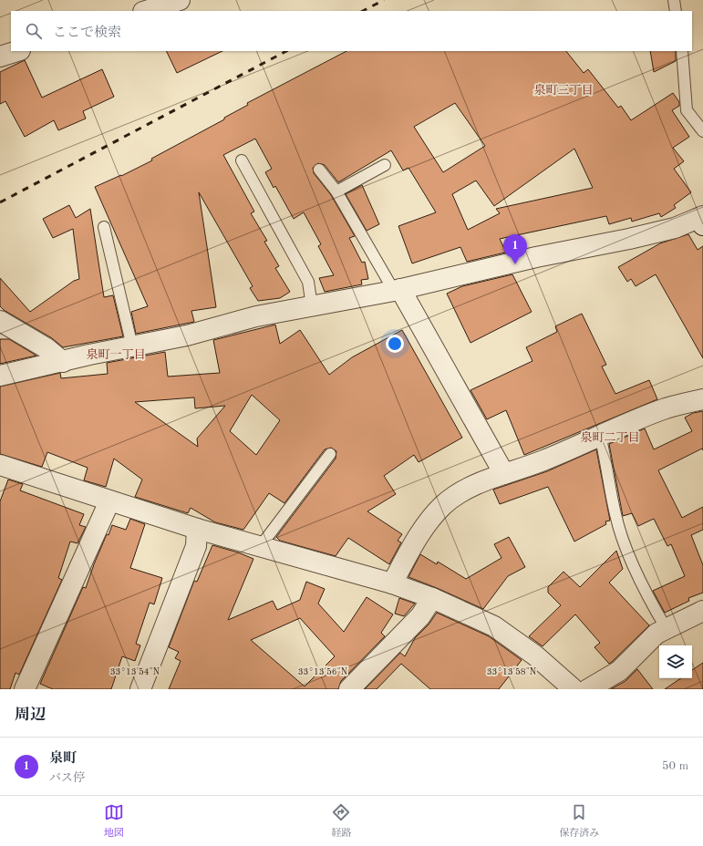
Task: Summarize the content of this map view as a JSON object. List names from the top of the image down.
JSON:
{
  "districts": ["泉町三丁目", "泉町一丁目", "泉町二丁目"],
  "page": {
    "search": "ここで検索",
    "pins": "1",
    "heading": "周辺",
    "list": [
      {
        "mark": "1",
        "name": "泉町",
        "note": "バス停",
        "value": "50 m"
      }
    ],
    "nav": ["地図", "経路", "保存済み"]
  },
  "coordinates": ["33°13'54\"N", "33°13'56\"N", "33°13'58\"N"]
}
